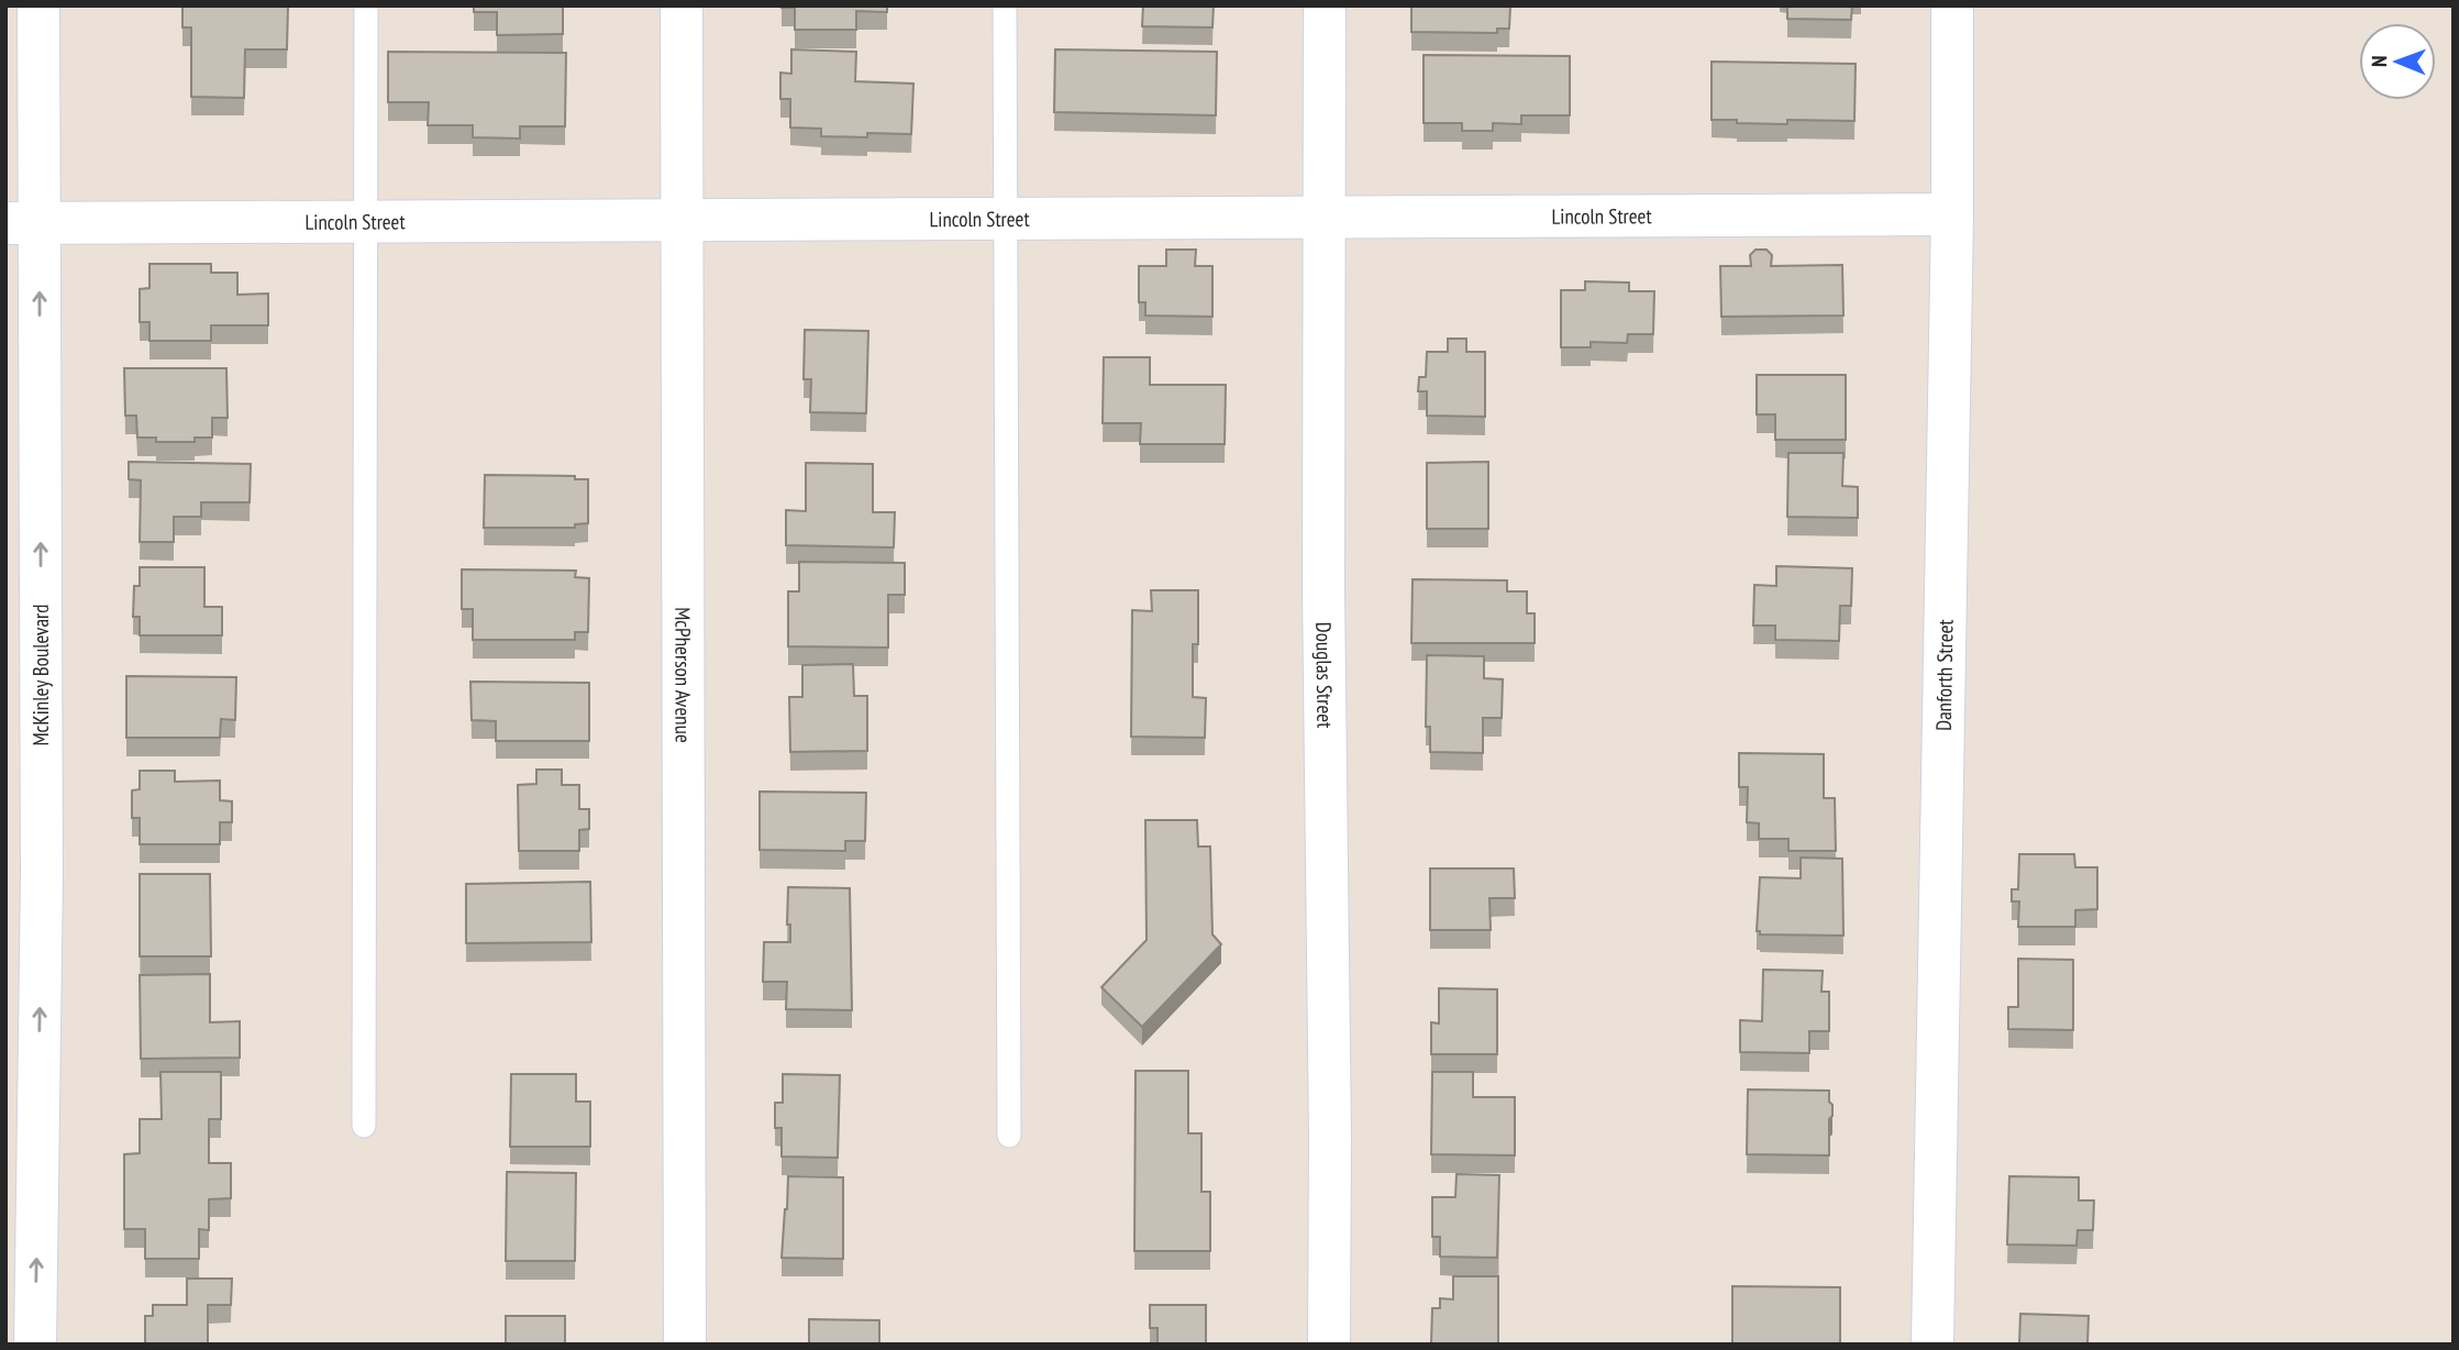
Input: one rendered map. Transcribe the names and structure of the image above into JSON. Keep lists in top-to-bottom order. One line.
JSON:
{"streets":{"street":["Lincoln Street","McKinley Boulevard","McPherson Avenue","Douglas Street","Danforth Street"]},"crossings":[["Lincoln Street","McKinley Boulevard"],["Lincoln Street","McPherson Avenue"],["Lincoln Street","Douglas Street"],["Lincoln Street","Danforth Street"]],"one_way":["McKinley Boulevard"],"north":"left"}
